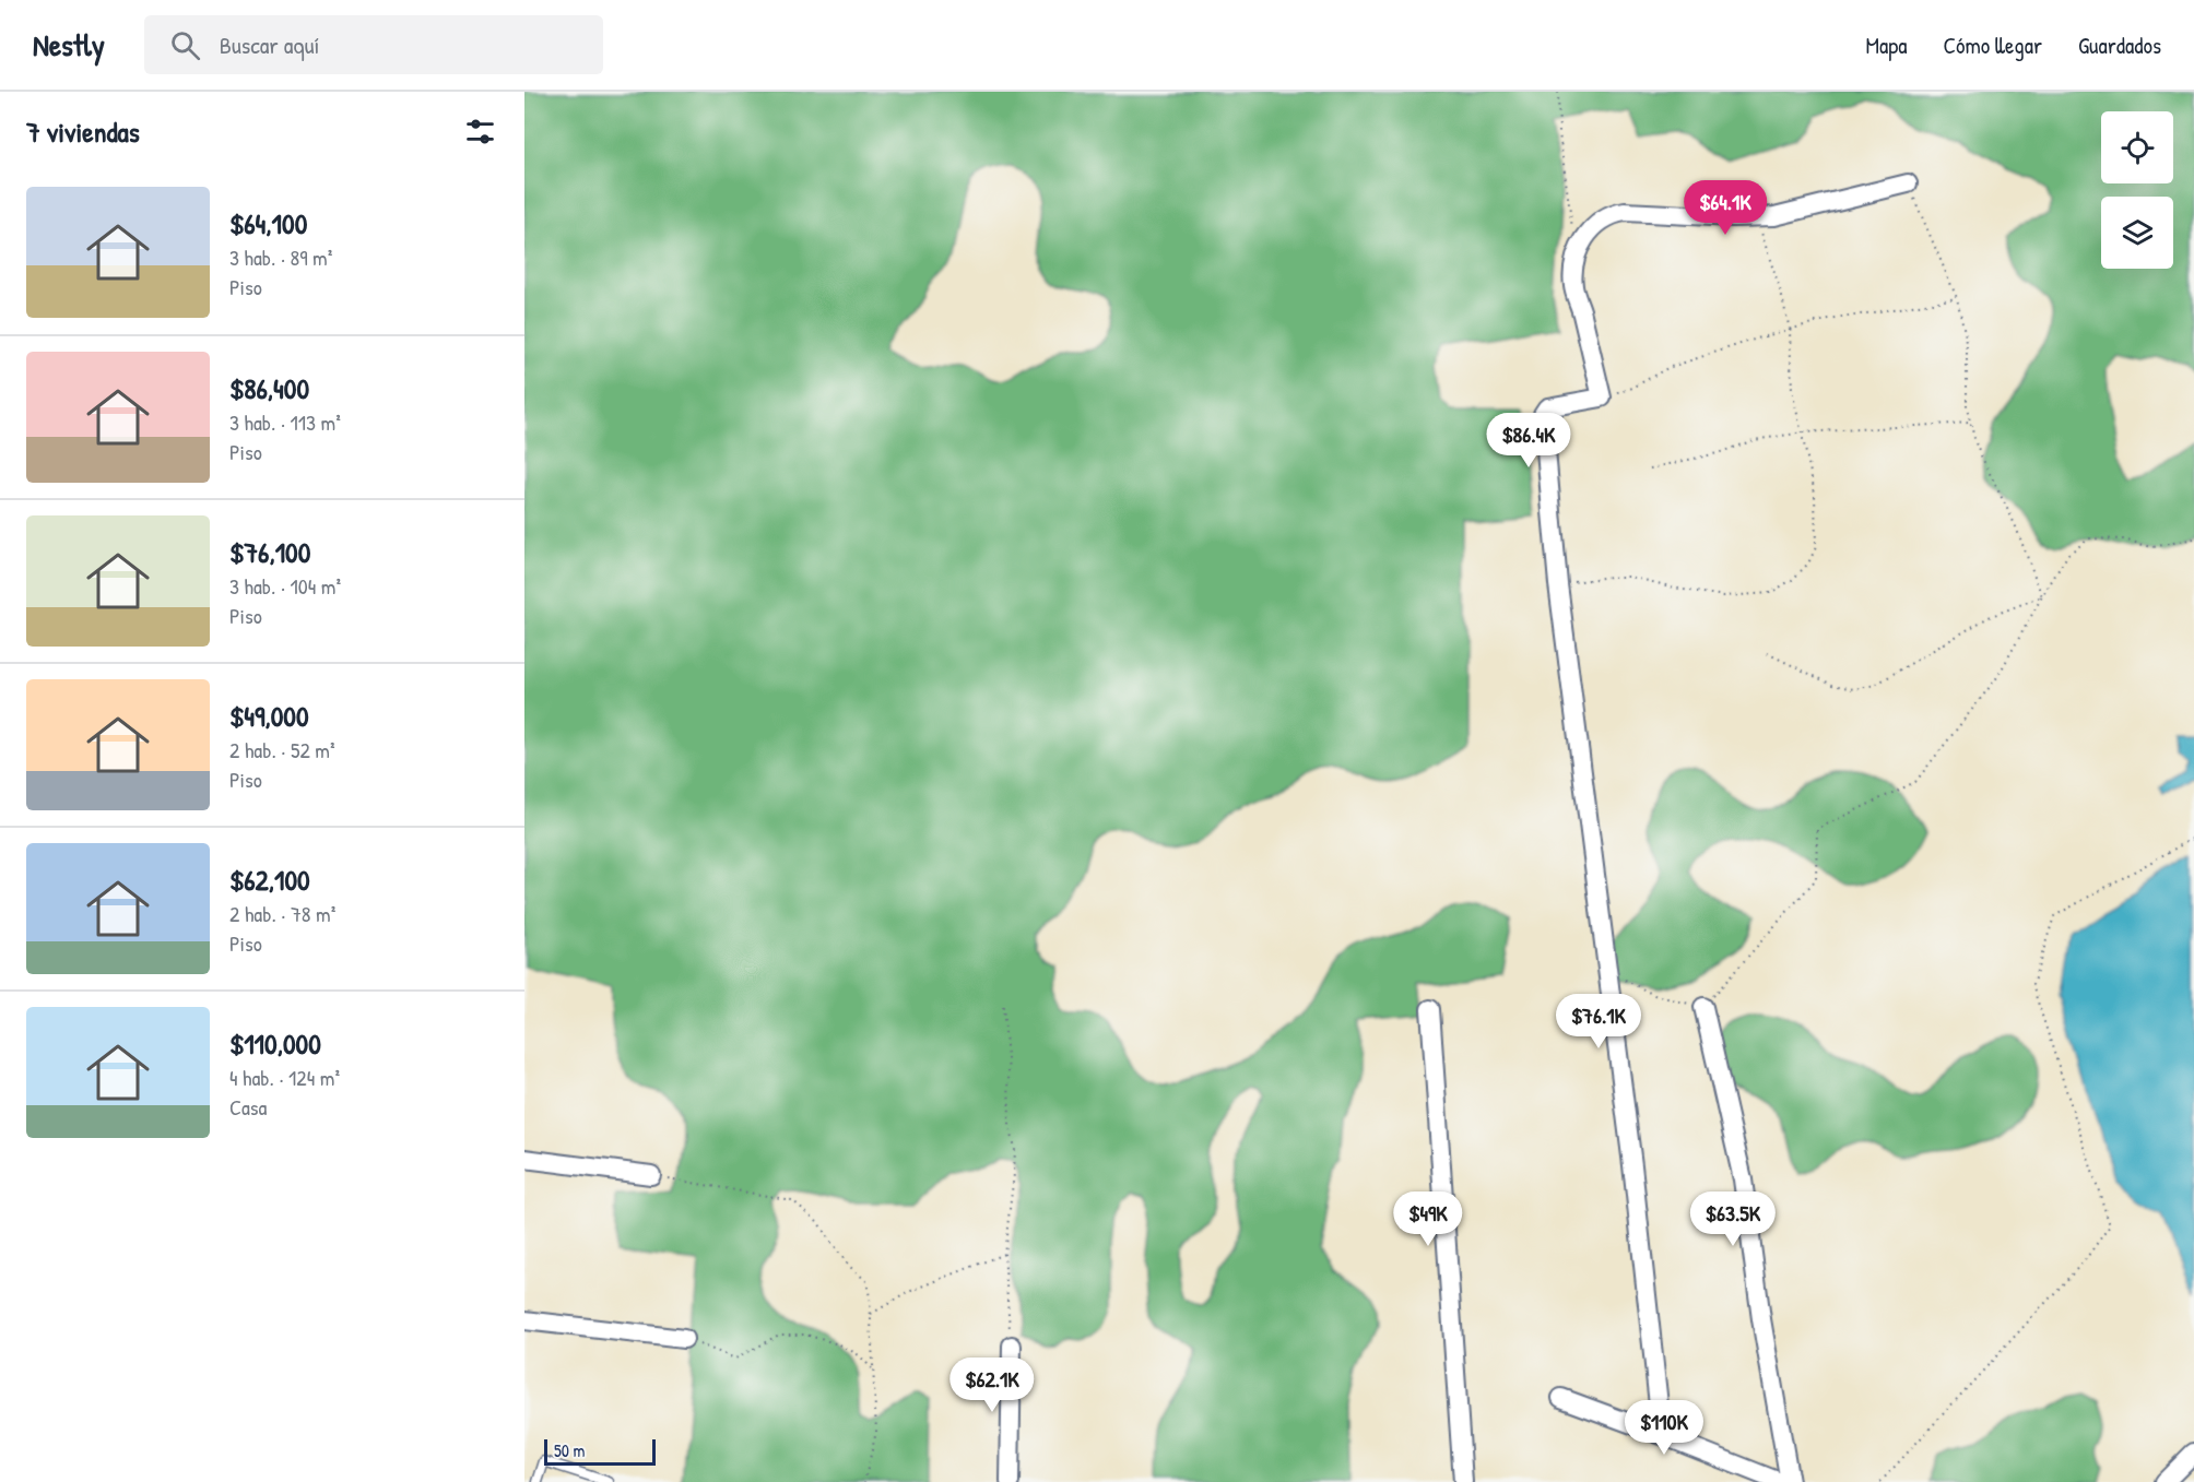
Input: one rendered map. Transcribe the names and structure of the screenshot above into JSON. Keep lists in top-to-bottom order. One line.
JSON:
{"scale_bar":"50 m","page":{"header":"Nestly","search":"Buscar aquí","nav":["Mapa","Cómo llegar","Guardados"],"heading":"7 viviendas","list":[{"name":"$64,100","note":"3 hab. · 89 m² · Piso"},{"name":"$86,400","note":"3 hab. · 113 m² · Piso"},{"name":"$76,100","note":"3 hab. · 104 m² · Piso"},{"name":"$49,000","note":"2 hab. · 52 m² · Piso"},{"name":"$62,100","note":"2 hab. · 78 m² · Piso"},{"name":"$110,000","note":"4 hab. · 124 m² · Casa"}],"price":["$64.1K","$86.4K","$76.1K","$49K","$63.5K","$62.1K","$110K"],"scale":"50 m"}}
